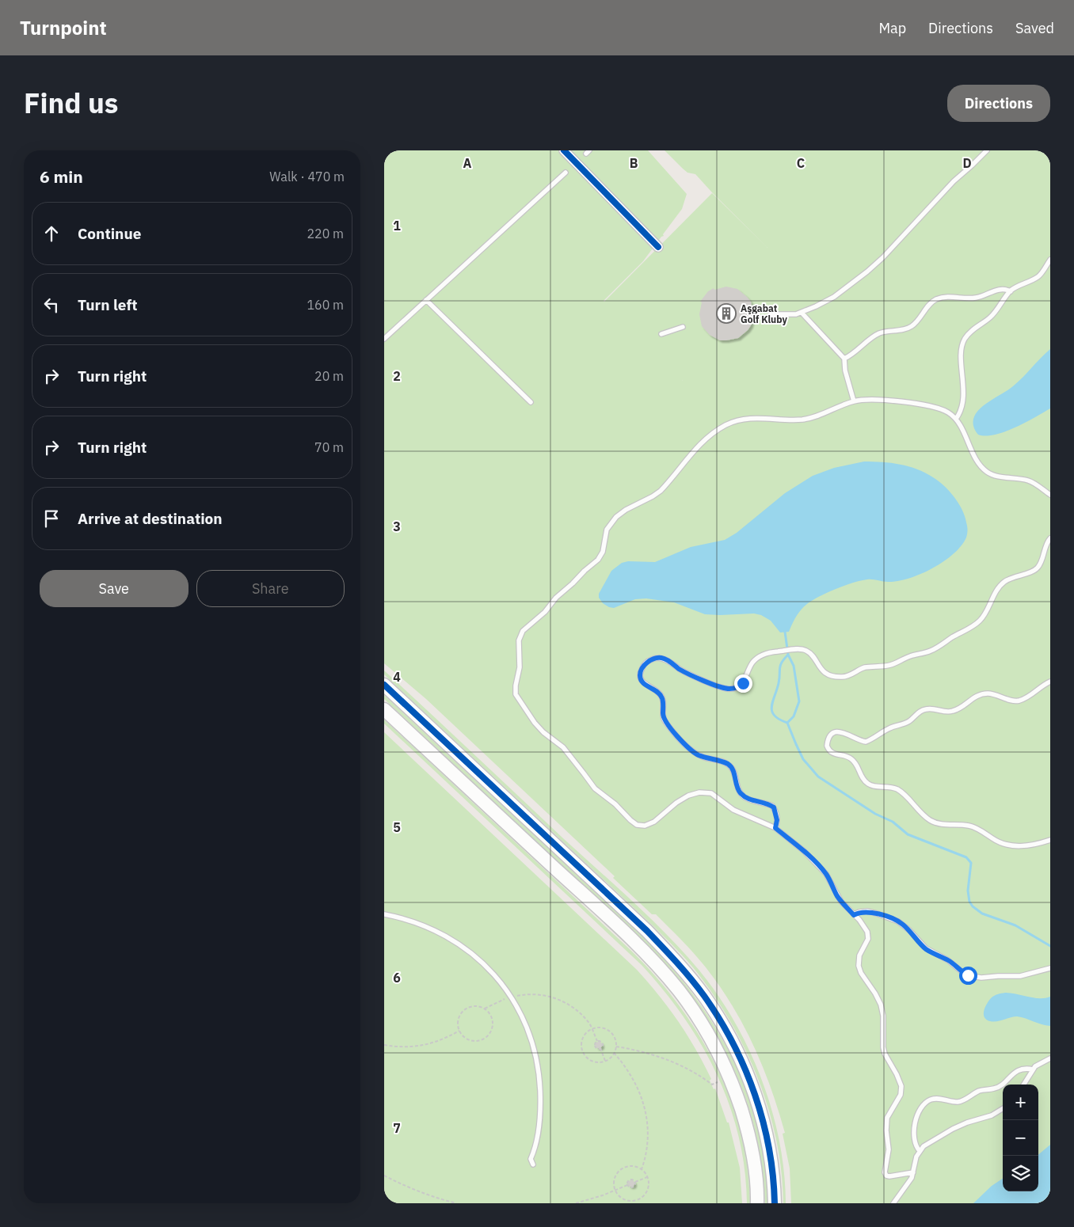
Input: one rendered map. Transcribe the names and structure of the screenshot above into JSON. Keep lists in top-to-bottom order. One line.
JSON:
{"places":{"building":["Aşgabat Golf Kluby"]},"page":{"header":"Turnpoint","nav":["Map","Directions","Saved"],"title":"Find us","buttons":["Directions",["Save","Share"]],"heading":["6 min","Walk · 470 m"],"list":[["Continue","220 m"],["Turn left","160 m"],["Turn right","20 m"],["Turn right","70 m"],"Arrive at destination"],"map_buttons":["+","−"]},"grid":{"columns":["A","B","C","D"],"rows":["1","2","3","4","5","6","7"]}}
